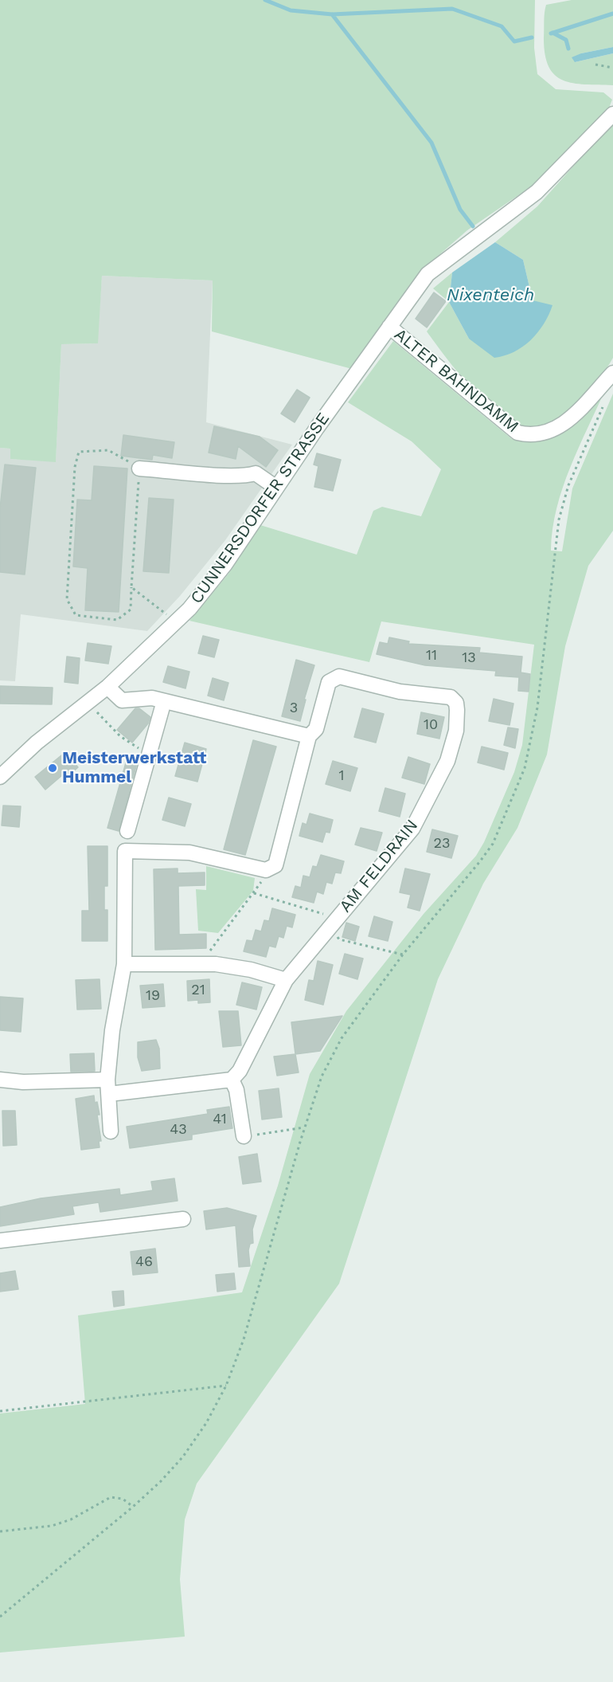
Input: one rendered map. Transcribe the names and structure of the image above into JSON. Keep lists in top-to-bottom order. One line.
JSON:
{"streets":{"street":["ALTER BAHNDAMM","CUNNERSDORFER STRASSE","AM FELDRAIN"]},"crossings":[["ALTER BAHNDAMM","CUNNERSDORFER STRASSE"]],"water":["Nixenteich"],"places":["Meisterwerkstatt Hummel"],"house_numbers":["11","13","3","10","1","23","21","19","41","43","46"]}
